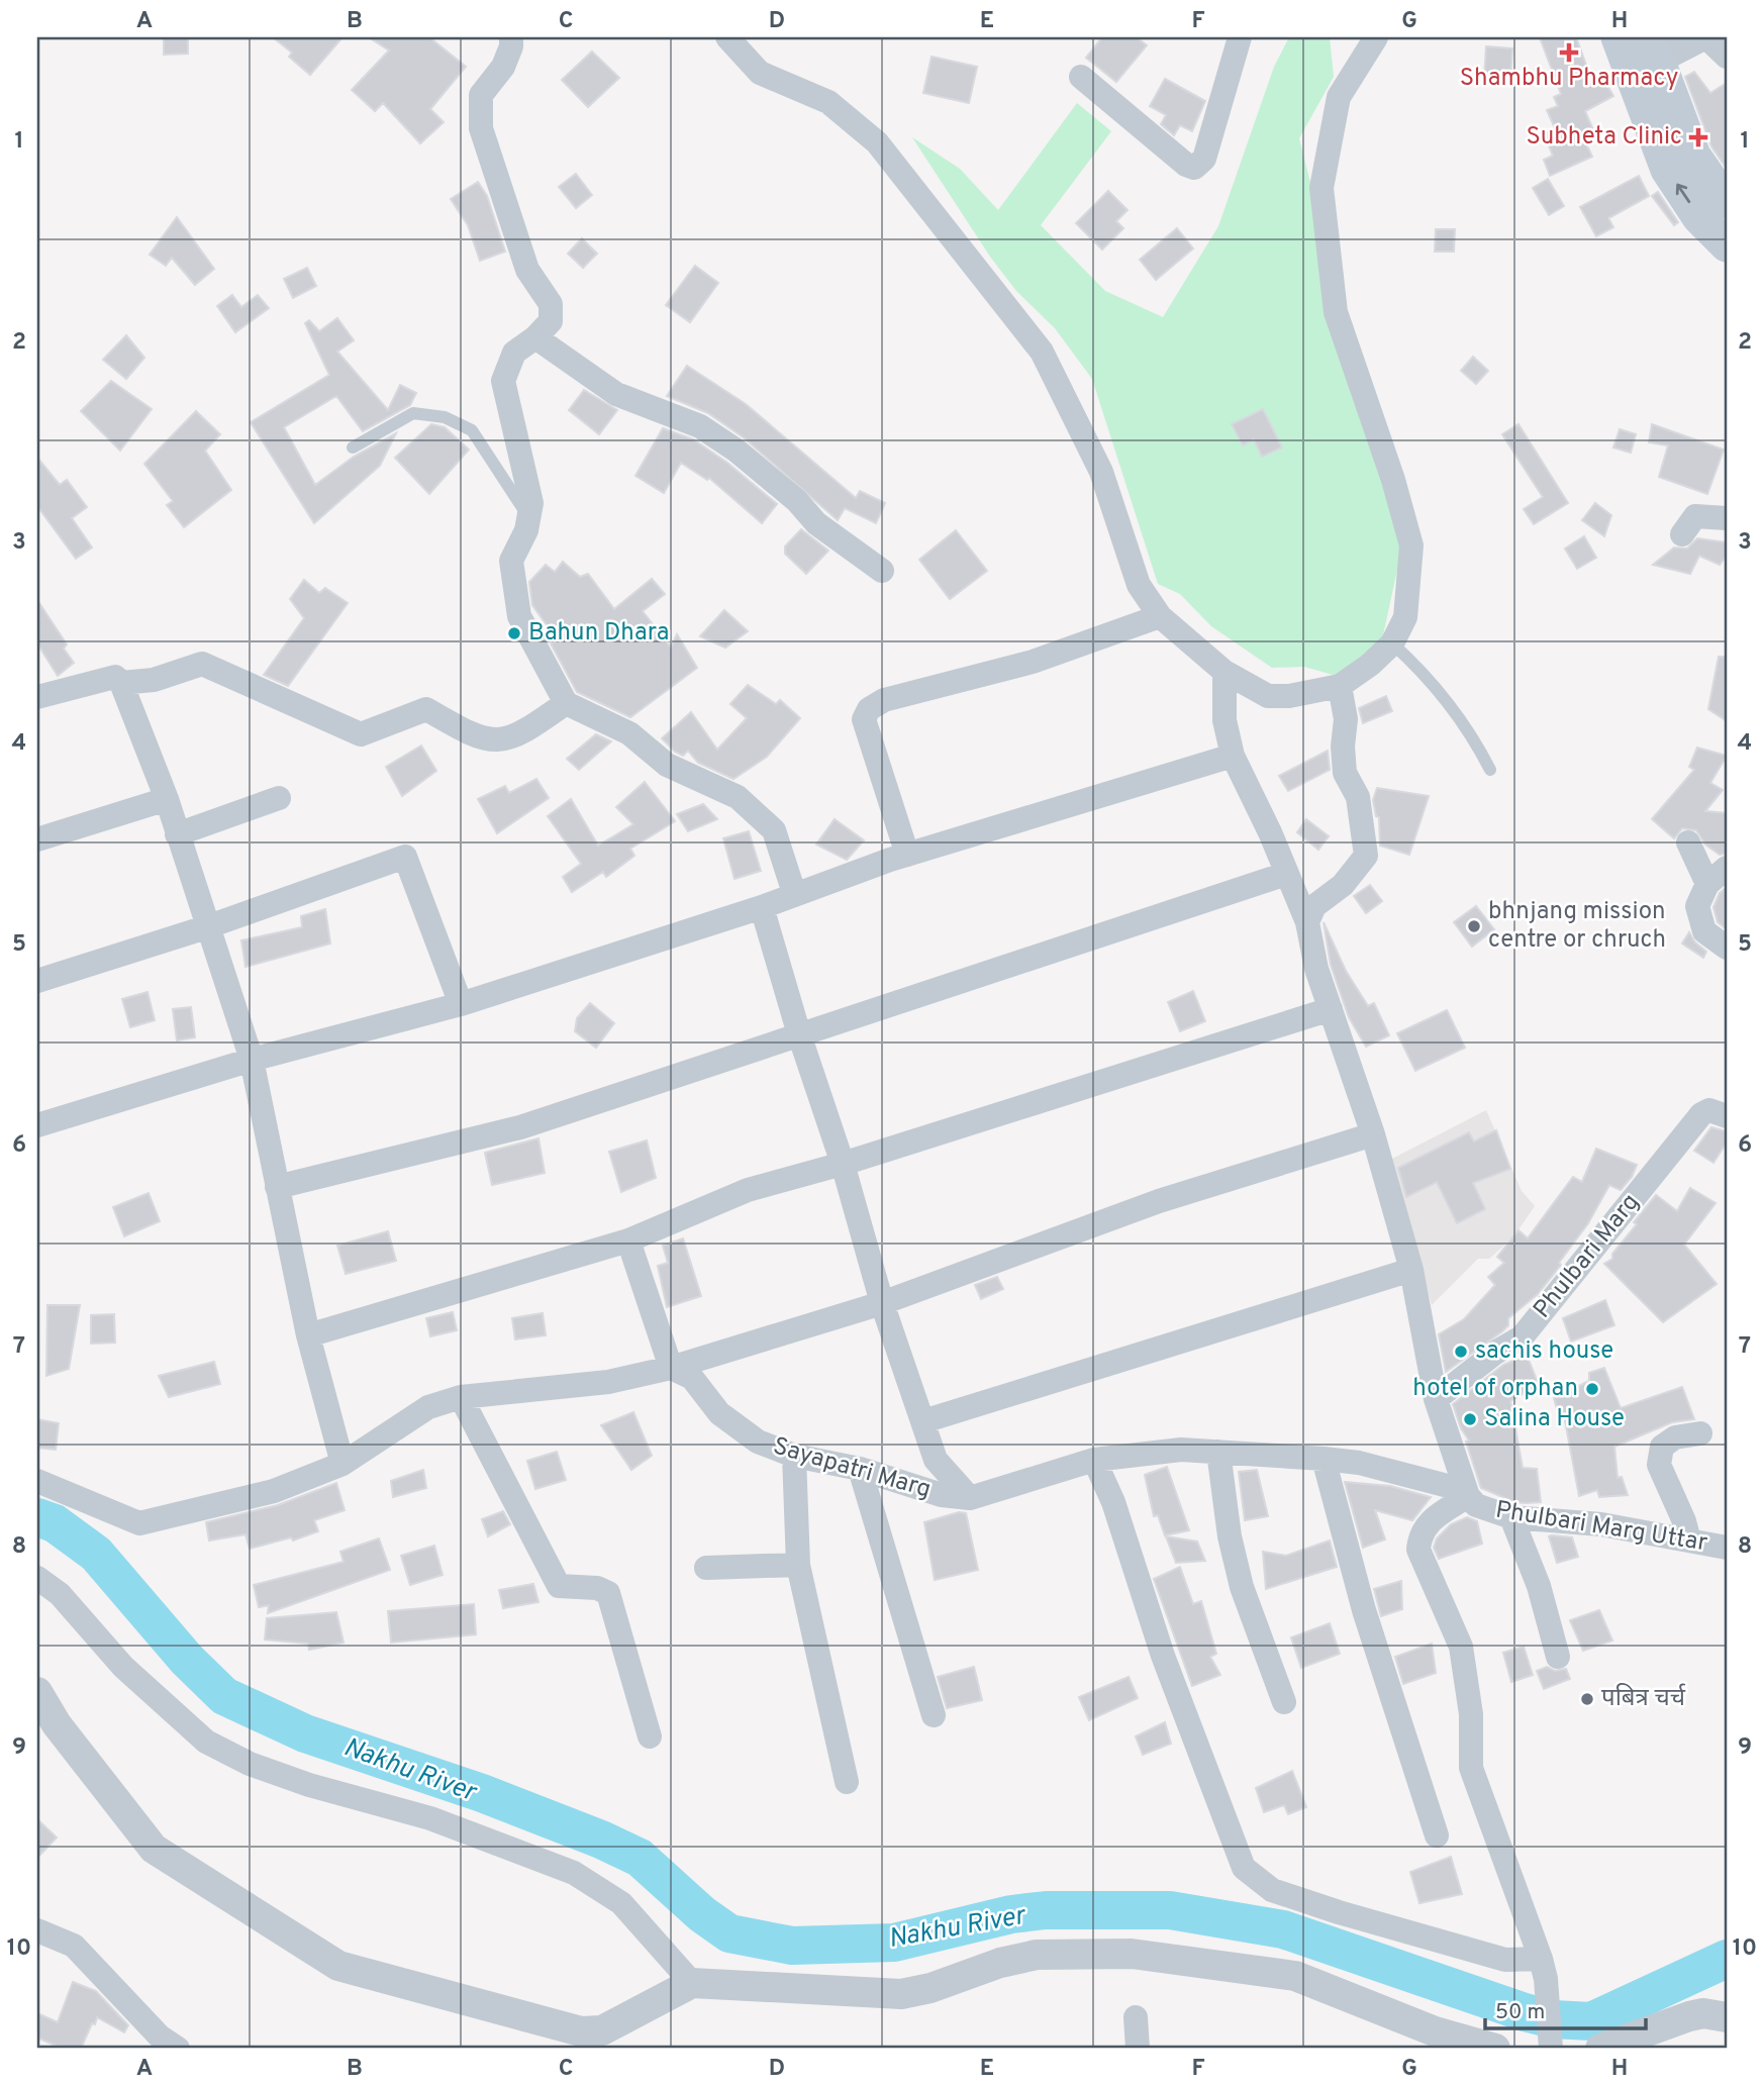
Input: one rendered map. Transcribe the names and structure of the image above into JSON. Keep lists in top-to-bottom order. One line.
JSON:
{"streets":{"street":["Phulbari Marg","Sayapatri Marg","Phulbari Marg Uttar"]},"crossings":[["Sayapatri Marg","Phulbari Marg Uttar"]],"water":["Nakhu River"],"places":{"health":["Shambhu Pharmacy","Subheta Clinic"],"other":["Bahun Dhara","bhnjang mission centre or chruch","sachis house","hotel of orphan","Salina House","पबित्र चर्च"]},"scale_bar":"50 m","grid":{"columns":["A","B","C","D","E","F","G","H"],"rows":["1","2","3","4","5","6","7","8","9","10"]}}
